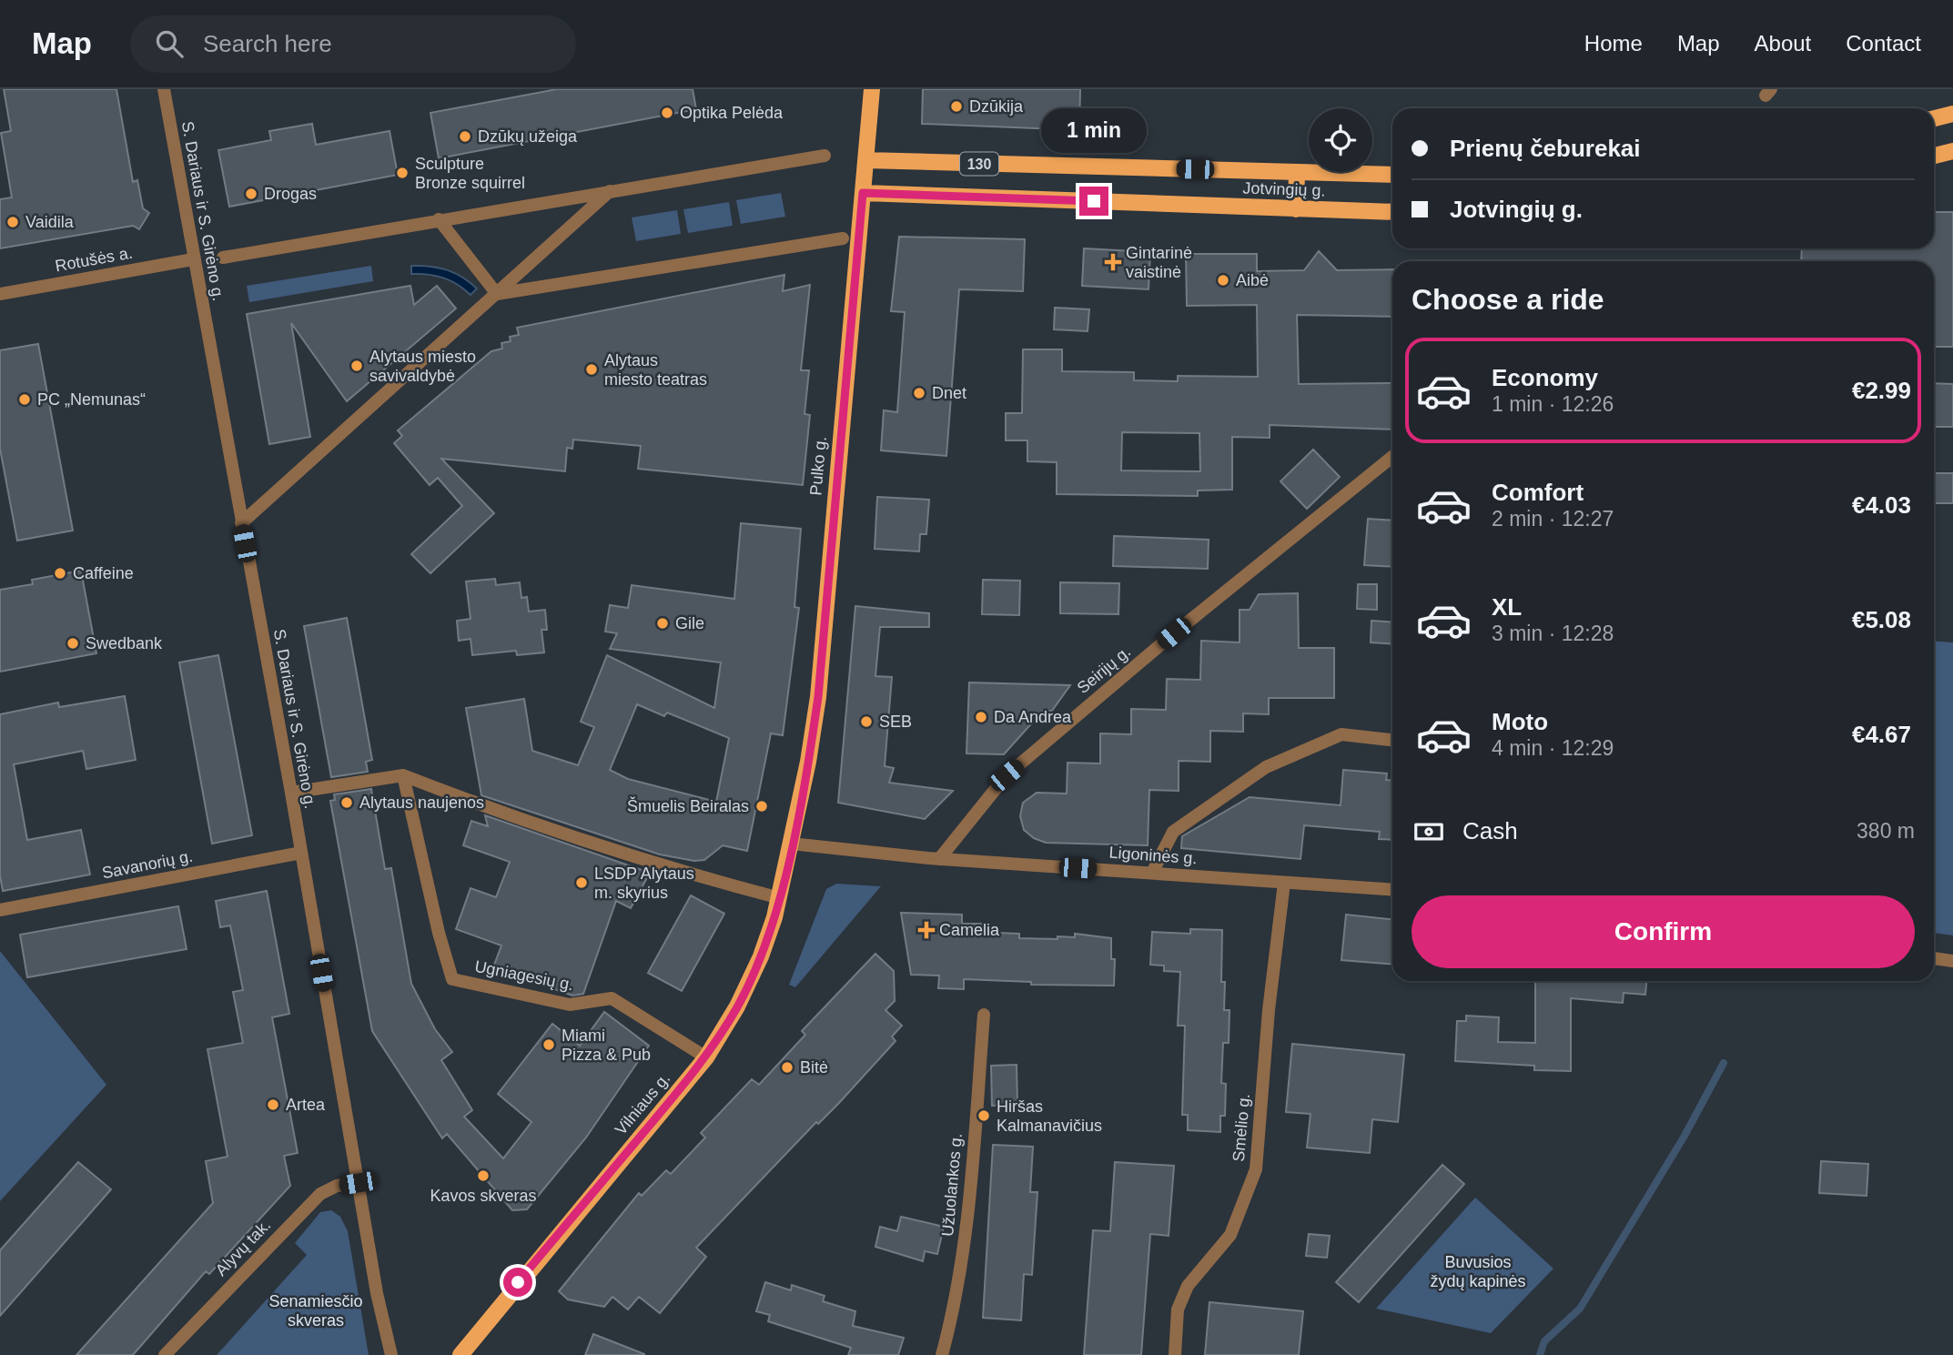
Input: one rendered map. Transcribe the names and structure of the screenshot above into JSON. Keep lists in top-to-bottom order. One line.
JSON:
{"streets":{"main road":["130","Jotvingių g.","Pulko g.","Vilniaus g."],"street":["S. Dariaus ir S. Girėno g.","Rotušės a.","Seirijų g.","Ligoninės g.","Savanorių g.","Ugniagesių g.","Smėlio g.","Užuolankos g.","Alyvų tak."]},"crossings":[["Jotvingių g.","Pulko g."],["S. Dariaus ir S. Girėno g.","Rotušės a."],["S. Dariaus ir S. Girėno g.","Savanorių g."],["S. Dariaus ir S. Girėno g.","Alyvų tak."],["Pulko g.","Ligoninės g."],["Pulko g.","Vilniaus g."],["Seirijų g.","Ligoninės g."],["Ligoninės g.","Vilniaus g."],["Ligoninės g.","Smėlio g."],["Ugniagesių g.","Vilniaus g."]],"parks":["Buvusios žydų kapinės","Senamiesčio skveras"],"places":{"other":["Dzūkija","Optika Pelėda","Dzūkų užeiga","Sculpture Bronze squirrel","Drogas","Vaidila","Aibė","Alytaus miesto savivaldybė","Alytaus miesto teatras","Dnet","PC „Nemunas“","Caffeine","Gile","Swedbank","Da Andrea","SEB","Alytaus naujenos","Šmuelis Beiralas","LSDP Alytaus m. skyrius","Miami Pizza & Pub","Bitė","Artea","Hiršas Kalmanavičius","Kavos skveras"],"health":["Gintarinė vaistinė","Camelia"]},"page":{"header":"Map","search":"Search here","nav":["Home","Map","About","Contact"],"bubble":"1 min","banner":["Prienų čeburekai","Jotvingių g."],"heading":"Choose a ride","list":[{"name":"Economy","note":"1 min · 12:26","value":"€2.99"},{"name":"Comfort","note":"2 min · 12:27","value":"€4.03"},{"name":"XL","note":"3 min · 12:28","value":"€5.08"},{"name":"Moto","note":"4 min · 12:29","value":"€4.67"}],"pay":["Cash","380 m"],"buttons":"Confirm"}}
